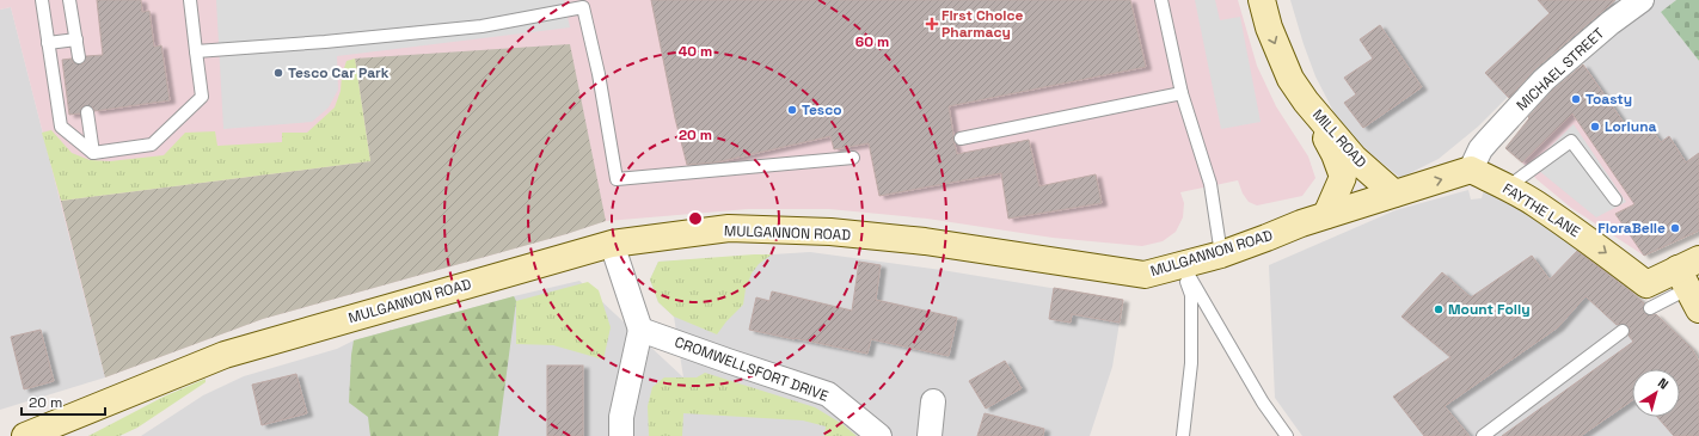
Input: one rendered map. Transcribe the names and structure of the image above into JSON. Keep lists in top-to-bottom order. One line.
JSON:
{"streets":{"street":["MICHAEL STREET","MILL ROAD","FAYTHE LANE","MULGANNON ROAD","CROMWELLSFORT DRIVE"]},"crossings":[["MICHAEL STREET","FAYTHE LANE"],["MILL ROAD","MULGANNON ROAD"]],"one_way":["FAYTHE LANE"],"places":{"health":["First Choice Pharmacy"],"other":["Tesco Car Park","Toasty","Tesco","Lorluna","FloraBelle","Mount Folly"]},"scale_bar":"20 m","north":"top right","rings":["60 m","40 m","20 m"]}
